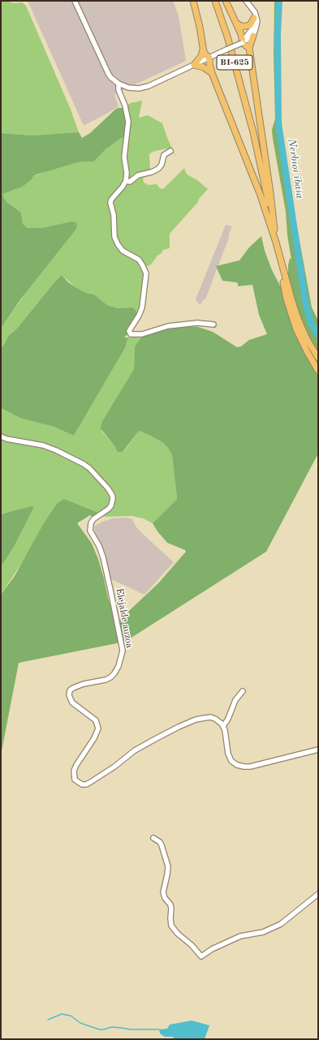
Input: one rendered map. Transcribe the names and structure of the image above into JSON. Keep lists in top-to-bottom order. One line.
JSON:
{"streets":{"main road":["BI-625"],"street":["Elejalde auzoa"]},"water":["Nerbioi ibaia"]}
